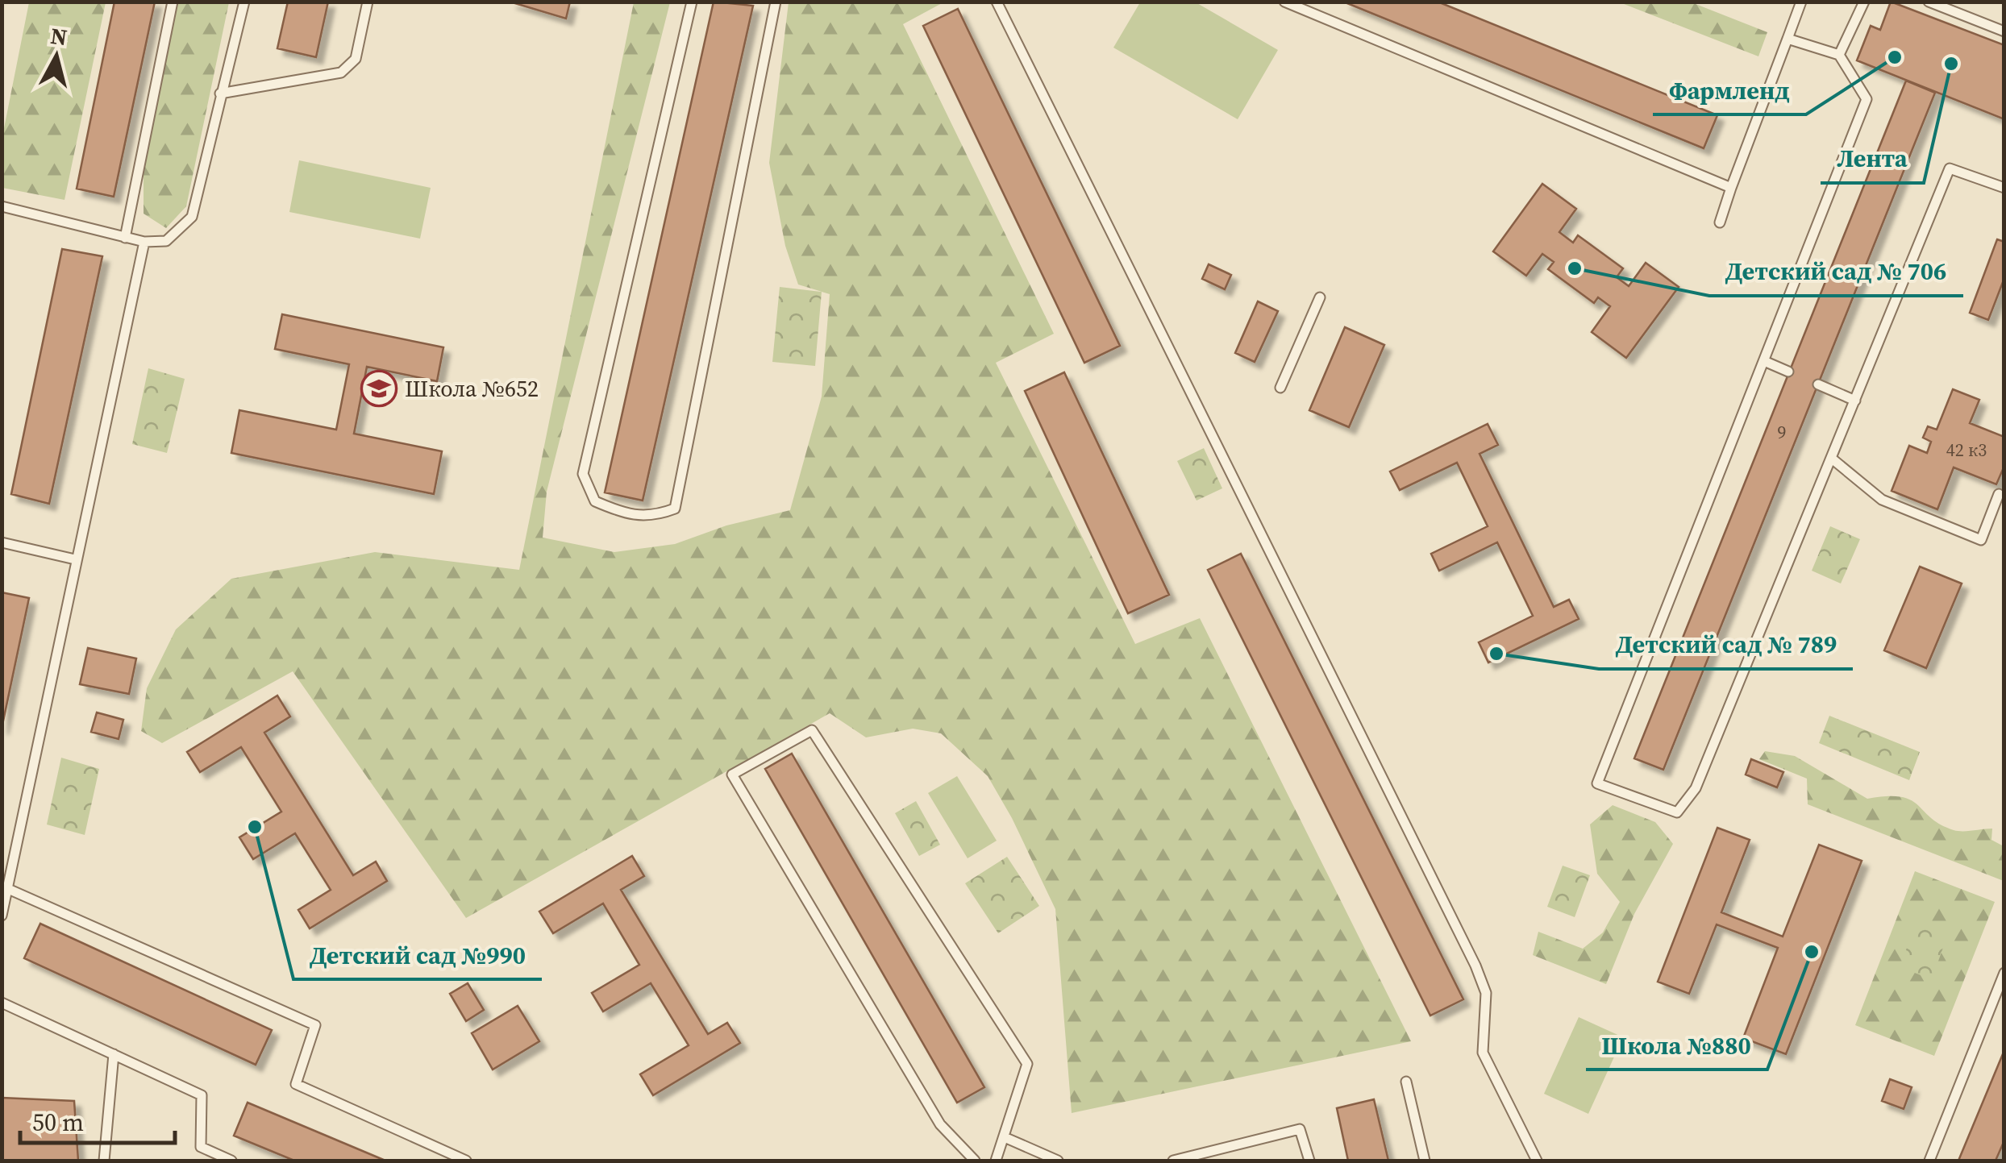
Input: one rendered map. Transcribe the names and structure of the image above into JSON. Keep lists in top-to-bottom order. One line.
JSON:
{"places":{"other":["Фармленд","Лента","Детский сад № 706","Детский сад № 789","Детский сад №990","Школа №880"],"school or university":["Школа №652"]},"house_numbers":["9","42 к3"],"scale_bar":"50 m","north":"top"}
